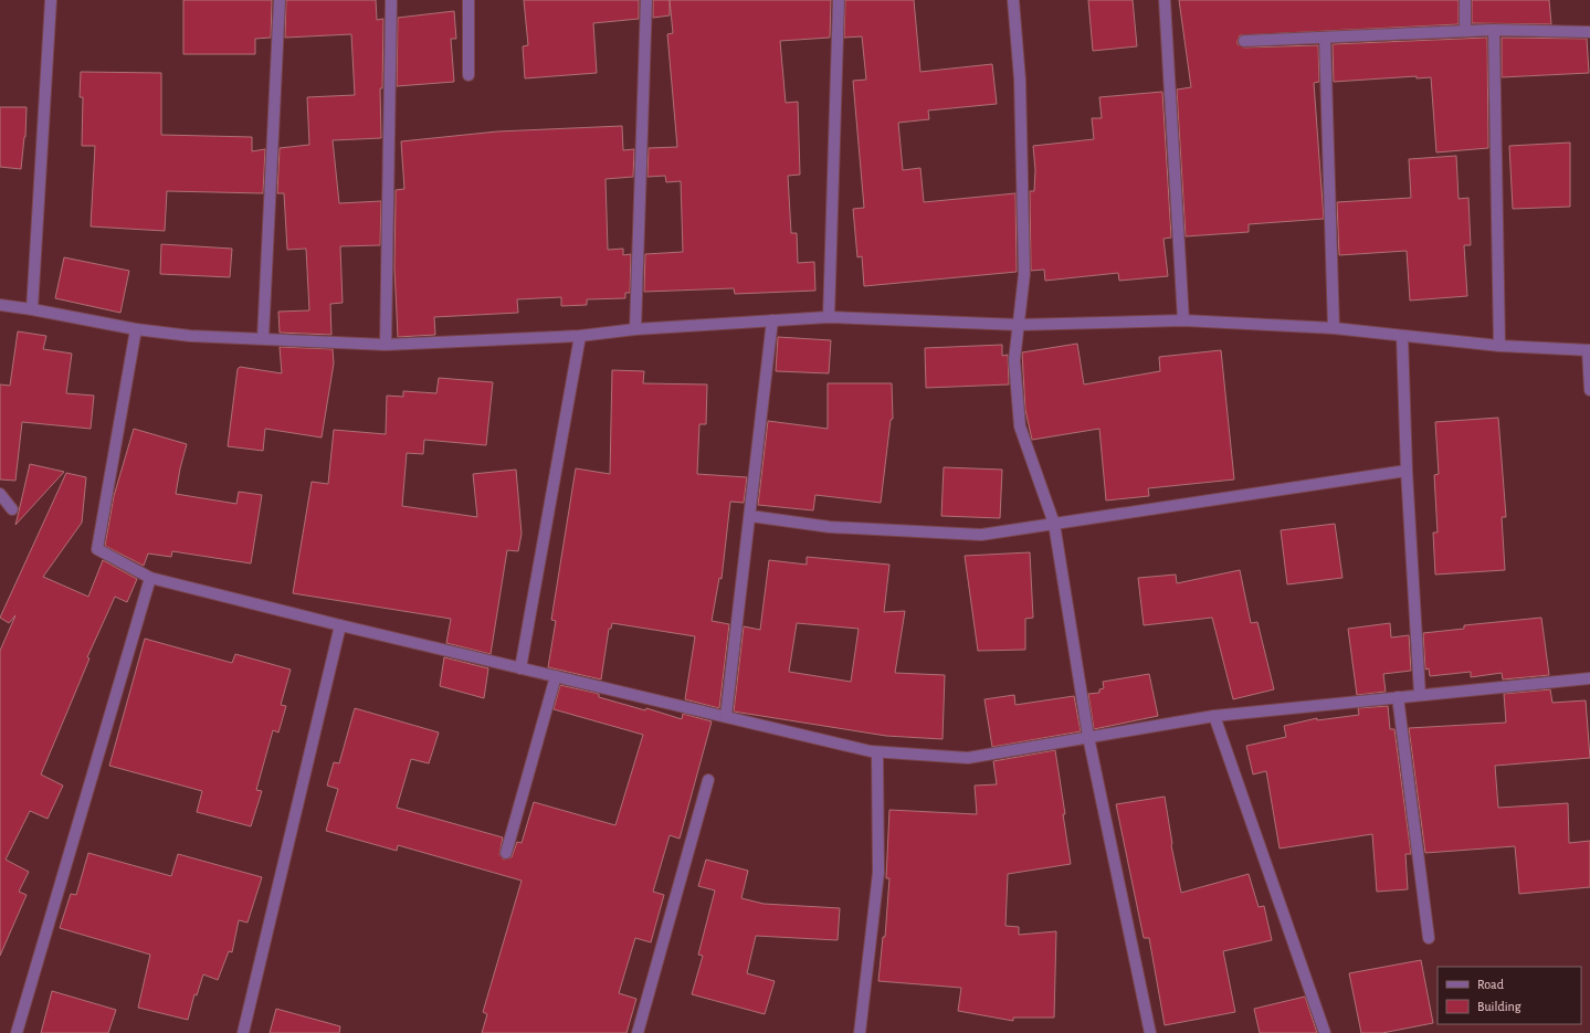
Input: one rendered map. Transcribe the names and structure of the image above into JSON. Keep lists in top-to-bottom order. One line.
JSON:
{"legend":["Road","Building"]}
